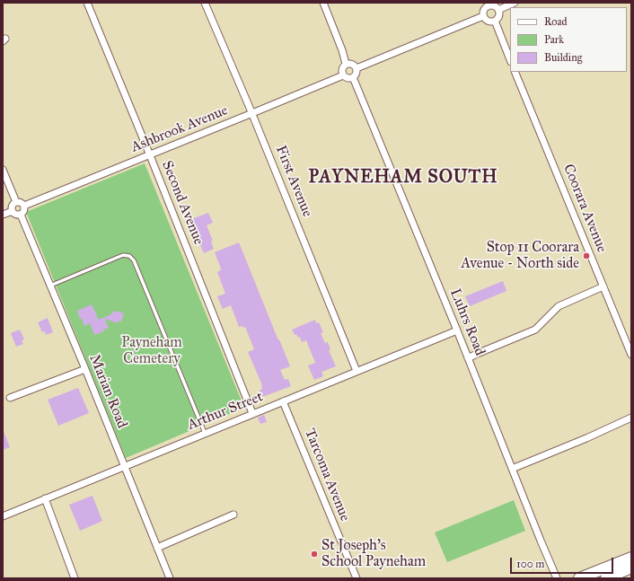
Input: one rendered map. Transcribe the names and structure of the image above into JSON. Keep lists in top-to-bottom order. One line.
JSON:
{"streets":{"street":["Ashbrook Avenue","First Avenue","Second Avenue","Coorara Avenue","Luhrs Road","Marian Road","Arthur Street","Tarcoma Avenue"]},"crossings":[["Ashbrook Avenue","First Avenue"],["Ashbrook Avenue","Second Avenue"],["Ashbrook Avenue","Luhrs Road"],["Ashbrook Avenue","Marian Road"],["First Avenue","Arthur Street"],["Second Avenue","Arthur Street"],["Luhrs Road","Arthur Street"],["Marian Road","Arthur Street"],["Arthur Street","Tarcoma Avenue"]],"districts":["PAYNEHAM SOUTH"],"parks":["Payneham Cemetery"],"places":["Stop 11 Coorara Avenue - North side","St Joseph's School Payneham"],"legend":["Road","Park","Building"],"scale_bar":"100 m"}
